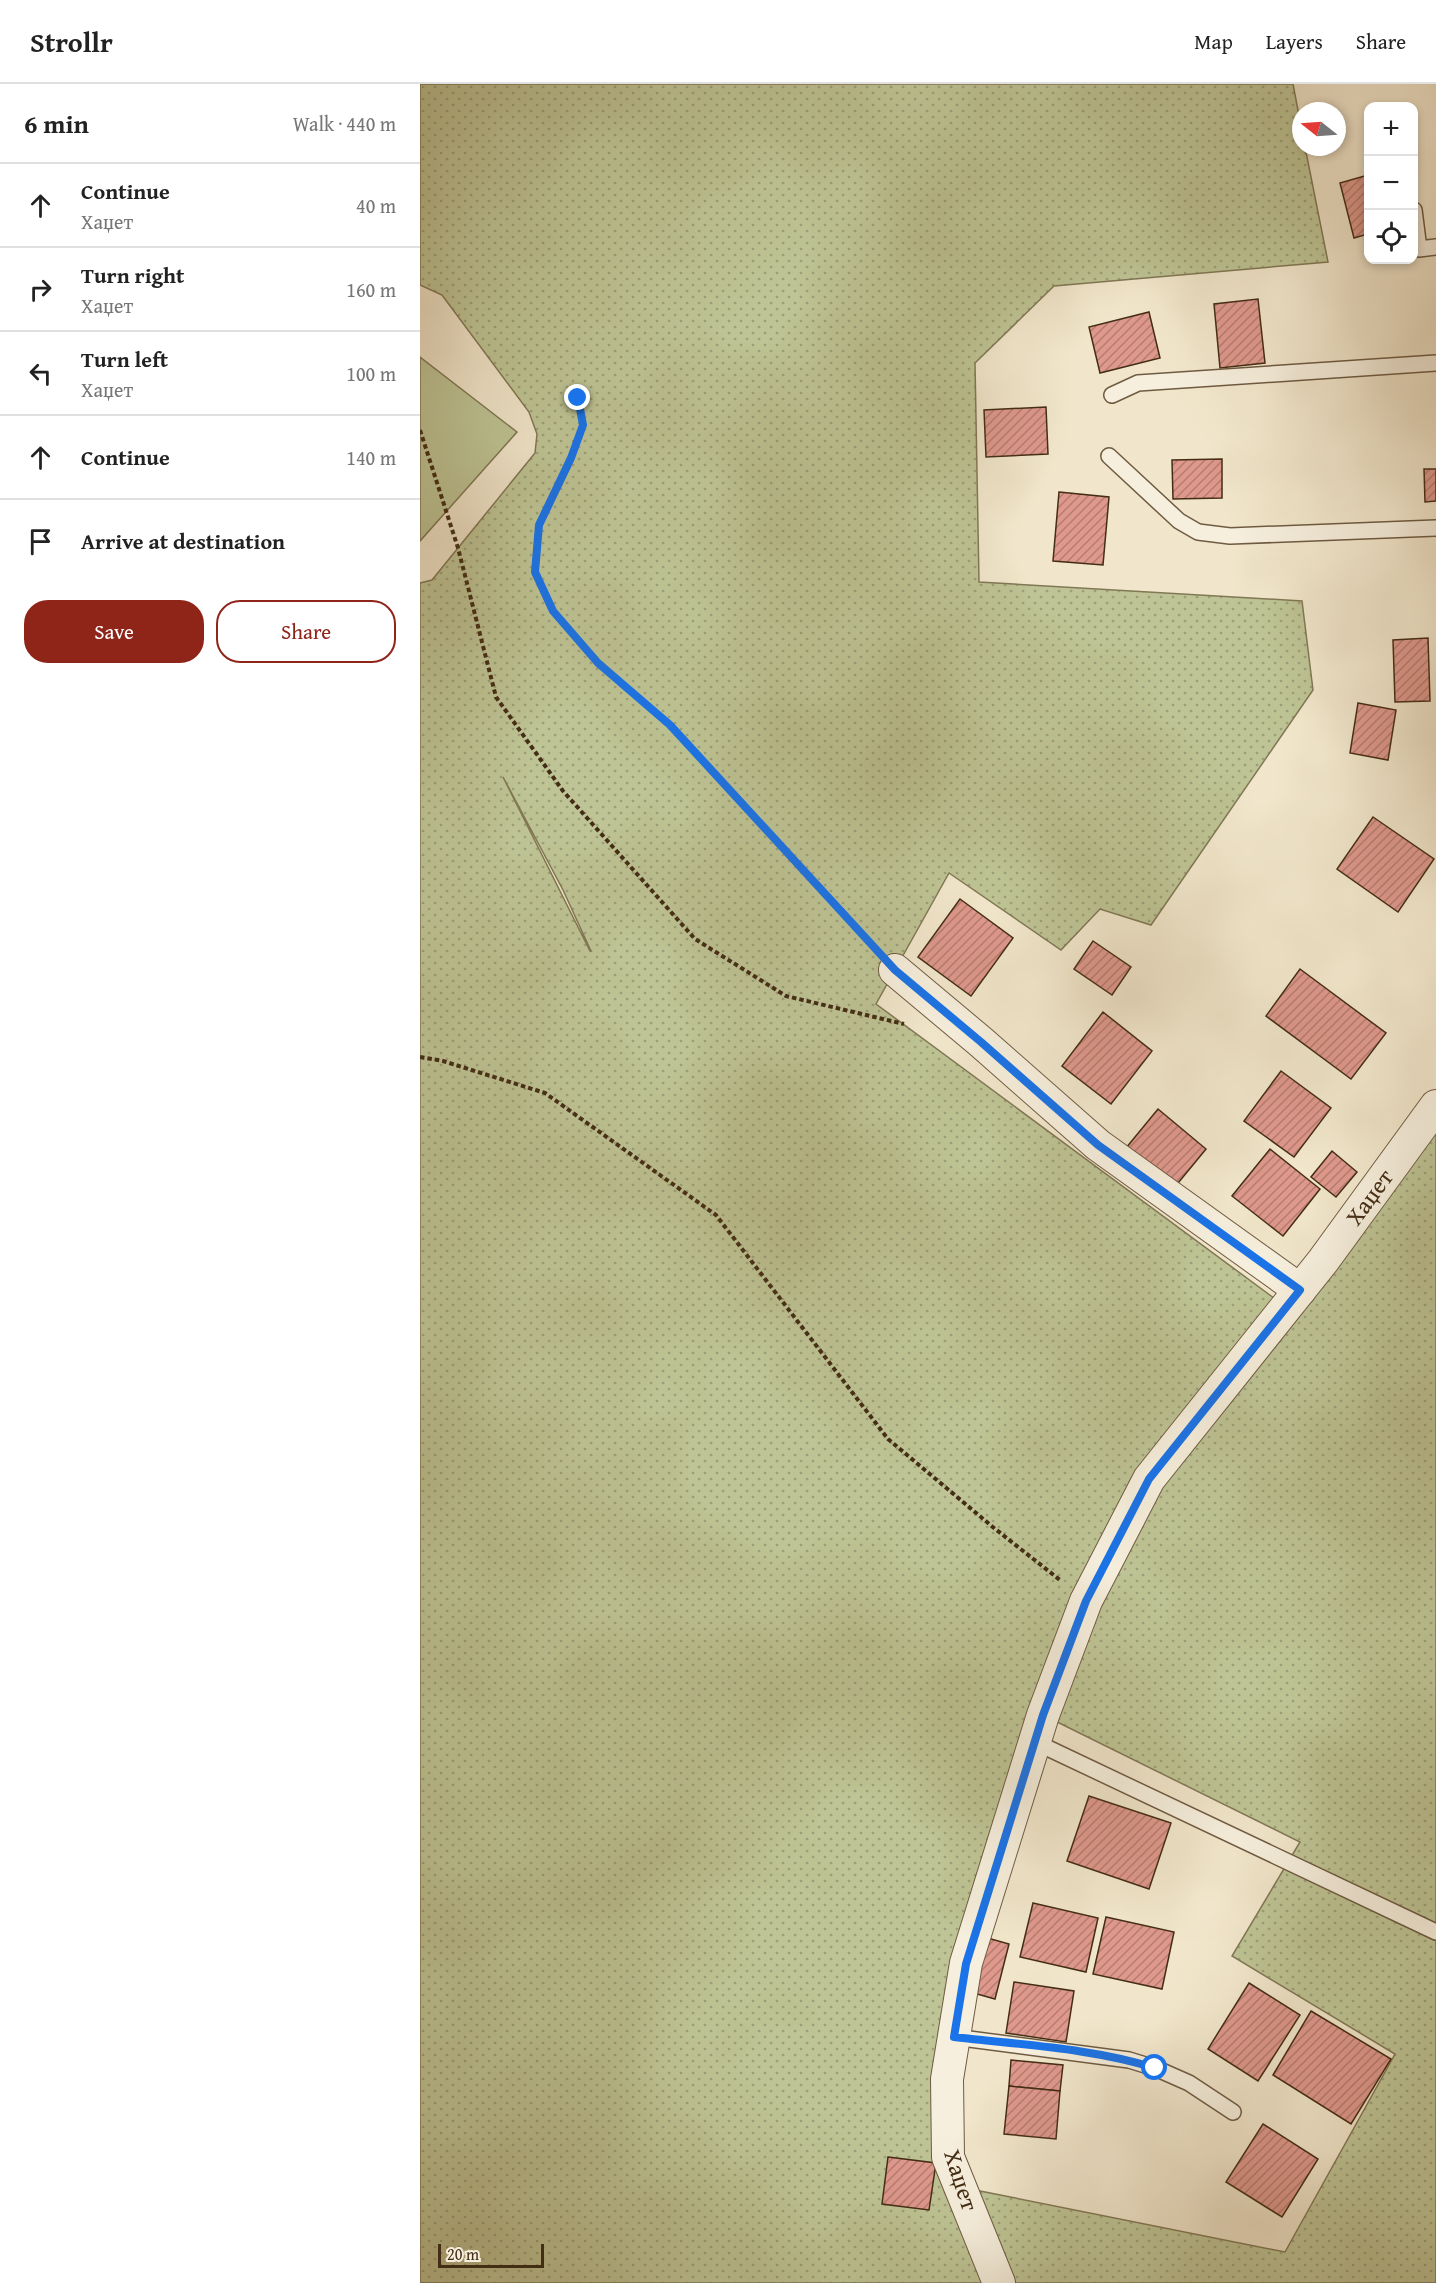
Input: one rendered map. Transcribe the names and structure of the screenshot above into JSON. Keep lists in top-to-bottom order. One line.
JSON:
{"streets":{"street":["Хаџет"]},"scale_bar":"20 m","north":"left","page":{"header":"Strollr","nav":["Map","Layers","Share"],"heading":["6 min","Walk · 440 m"],"map_buttons":["+","−"],"list":[["Continue","Хаџет","40 m"],["Turn right","Хаџет","160 m"],["Turn left","Хаџет","100 m"],["Continue","140 m"],"Arrive at destination"],"buttons":["Save","Share"],"scale":"20 m"}}
